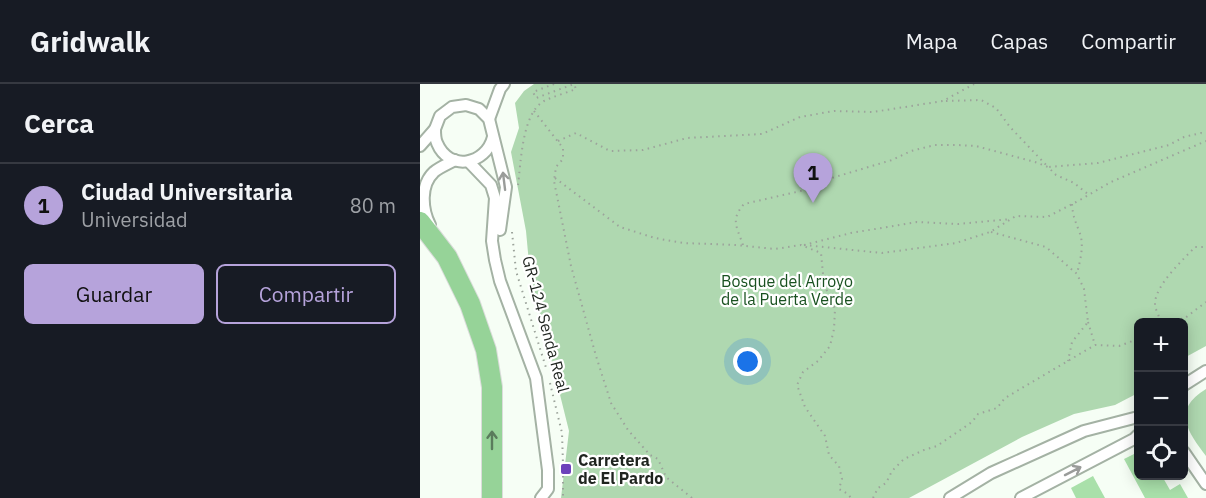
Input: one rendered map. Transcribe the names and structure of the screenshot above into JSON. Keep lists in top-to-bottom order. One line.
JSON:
{"streets":{"path":["GR-124 Senda Real"]},"parks":["Bosque del Arroyo de la Puerta Verde"],"places":{"transit":["Carretera de El Pardo"]},"page":{"header":"Gridwalk","nav":["Mapa","Capas","Compartir"],"heading":"Cerca","pins":"1","list":[{"mark":"1","name":"Ciudad Universitaria","note":"Universidad","value":"80 m"}],"buttons":["Guardar","Compartir"],"map_buttons":["+","−"]}}
